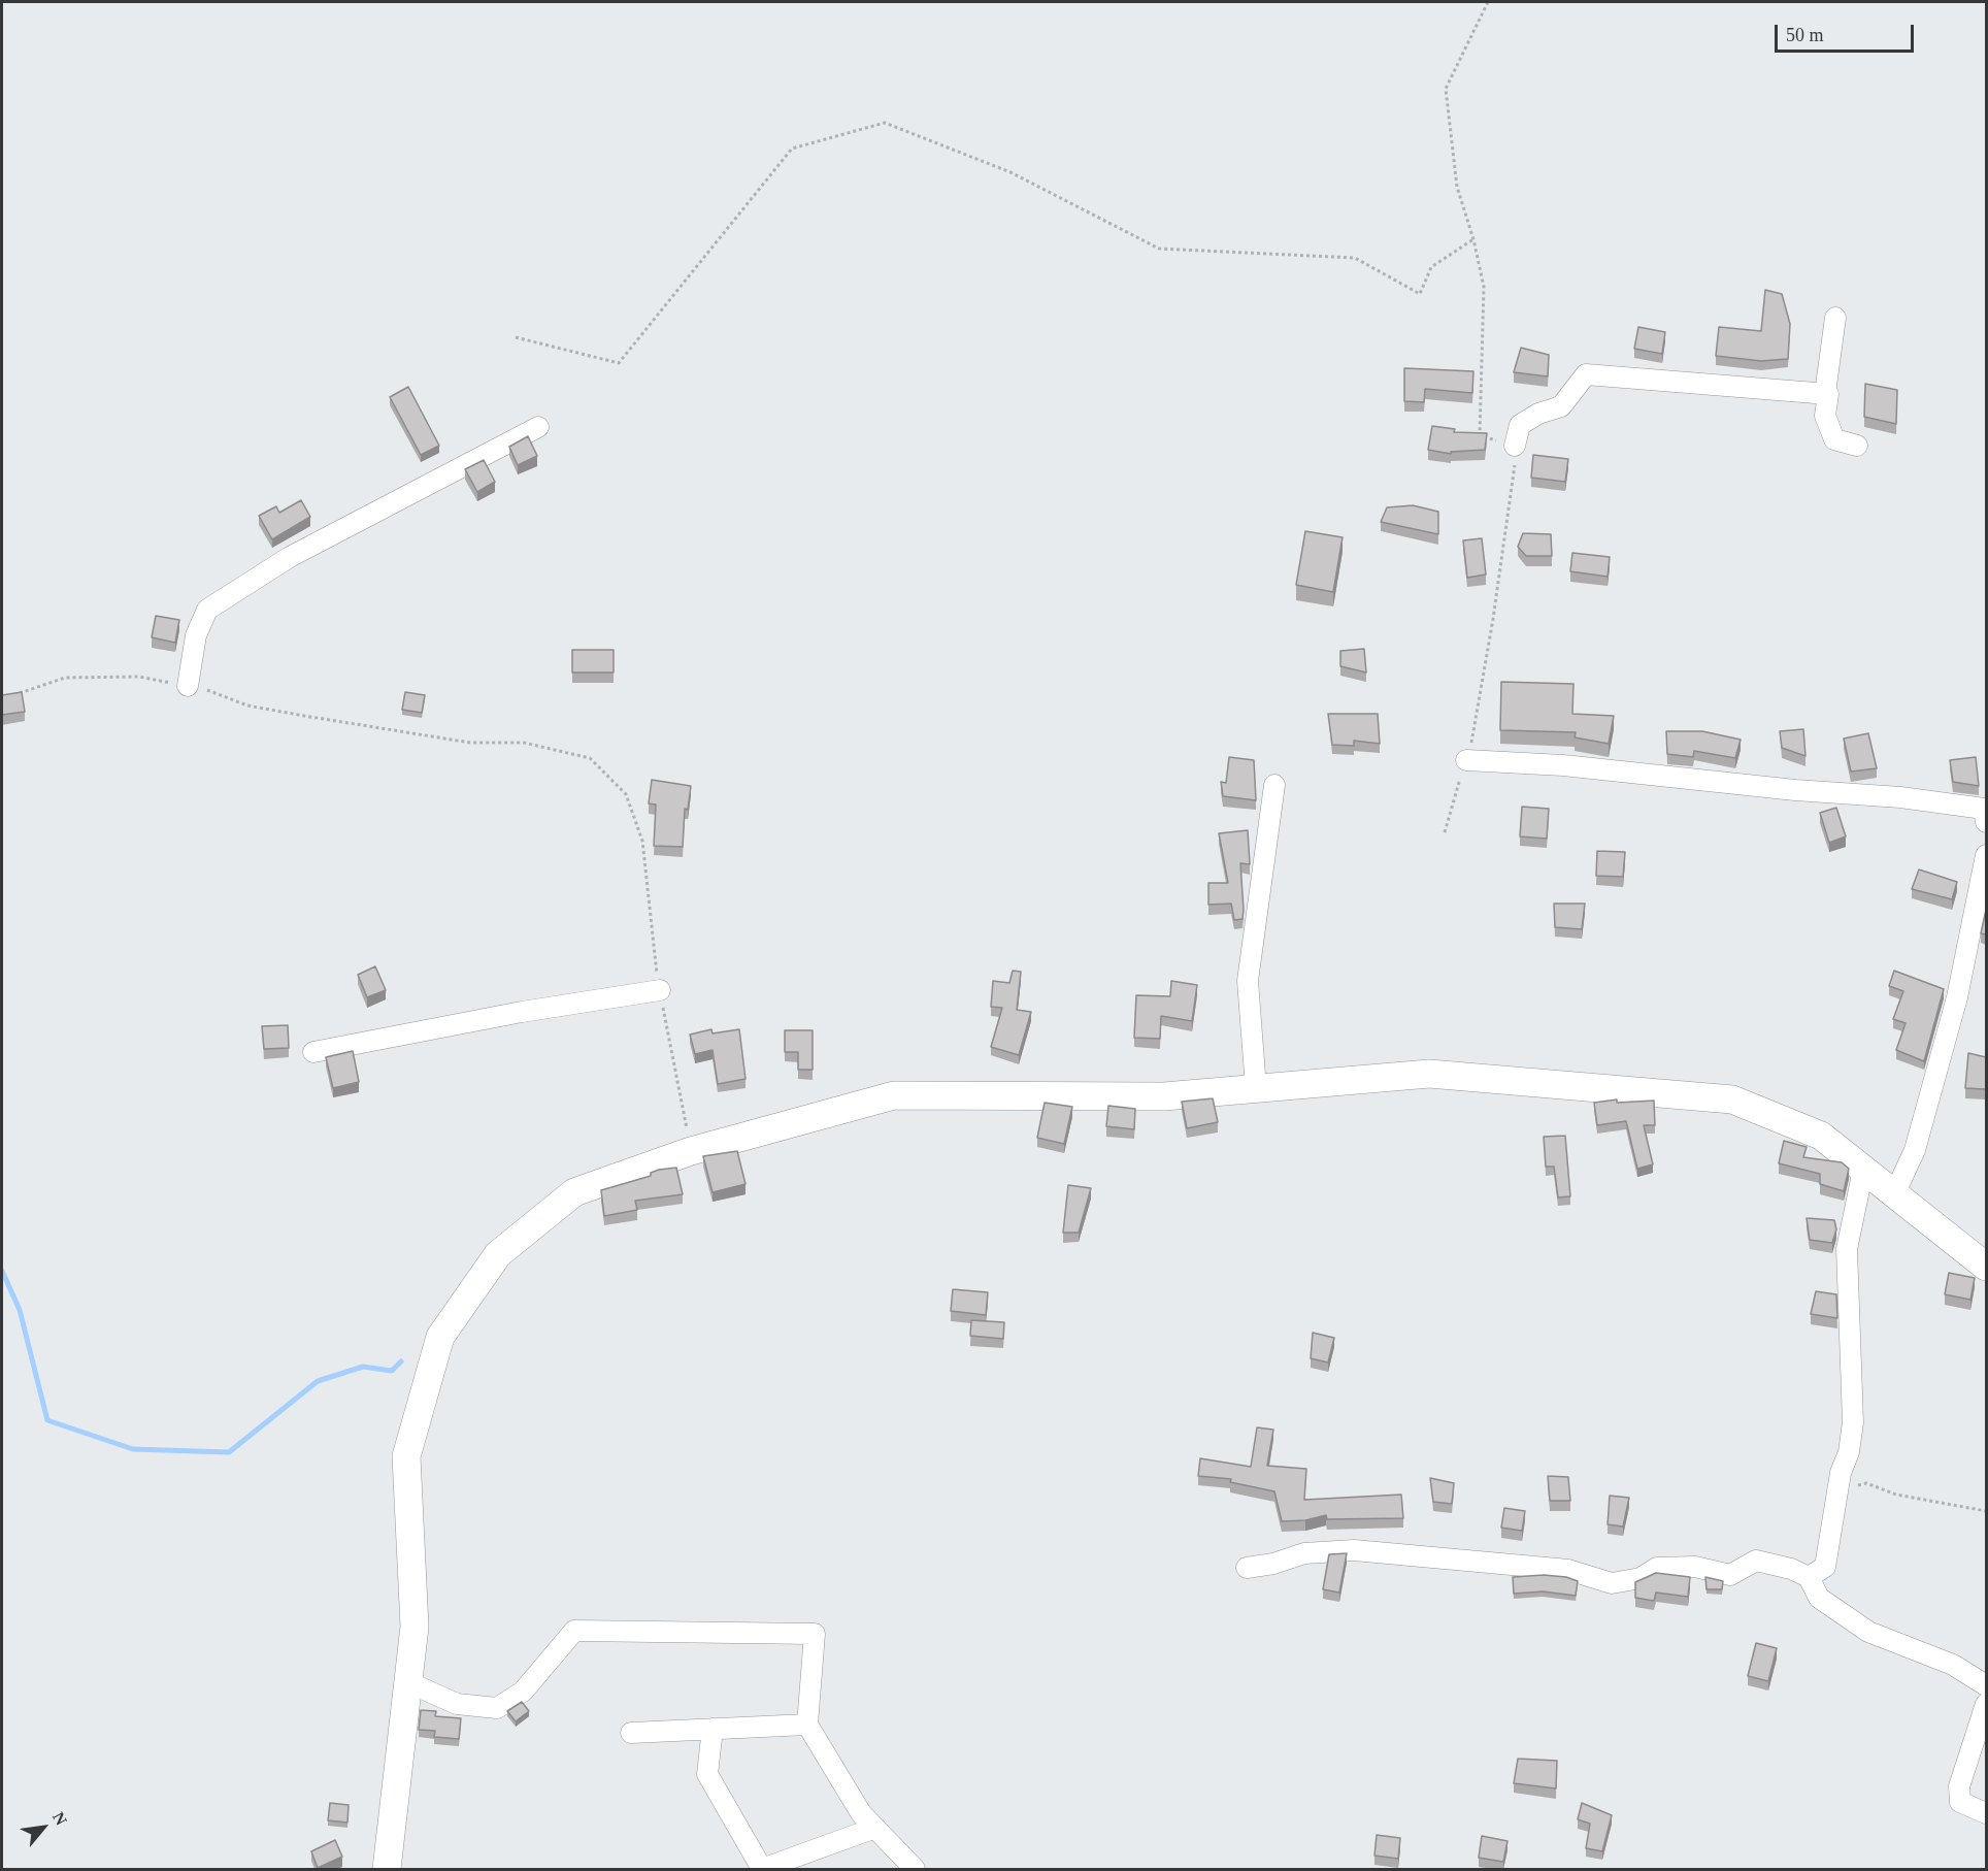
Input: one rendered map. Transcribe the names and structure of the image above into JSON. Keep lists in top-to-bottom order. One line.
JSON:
{"scale_bar":"50 m","north":"top right"}
